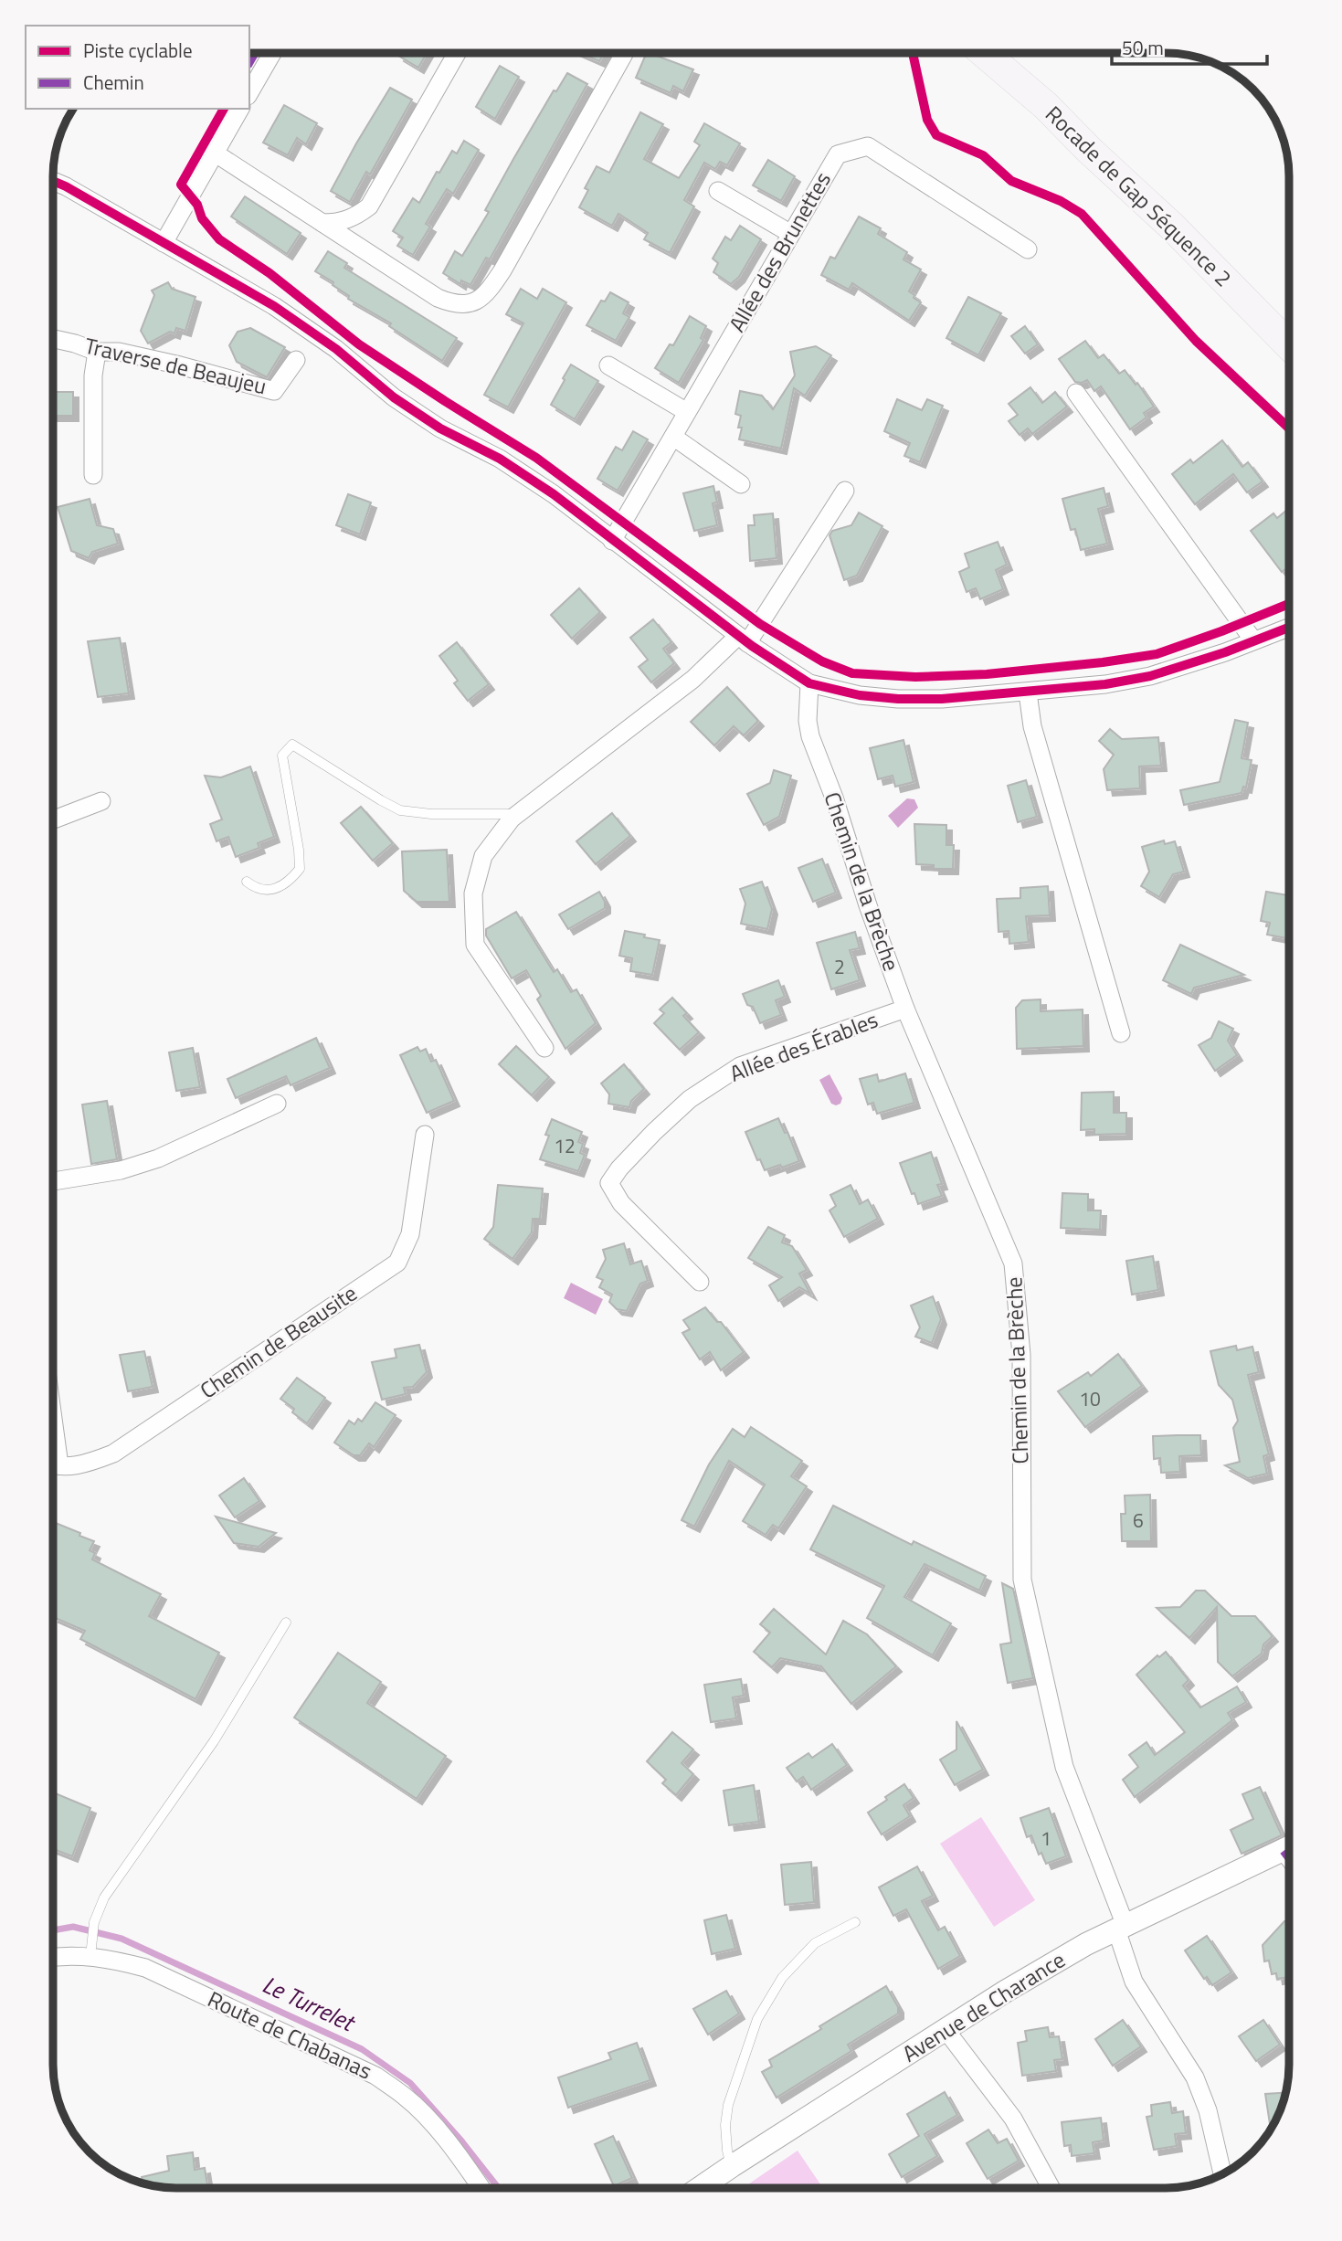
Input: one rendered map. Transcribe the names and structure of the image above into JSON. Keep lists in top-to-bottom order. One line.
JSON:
{"streets":{"main road":["Rocade de Gap Séquence 2"],"street":["Allée des Brunettes","Traverse de Beaujeu","Chemin de la Brèche","Allée des Érables","Chemin de Beausite","Avenue de Charance","Route de Chabanas"]},"crossings":[["Chemin de la Brèche","Allée des Érables"],["Chemin de la Brèche","Avenue de Charance"]],"water":["Le Turrelet"],"house_numbers":["2","12","10","6","1"],"legend":["Piste cyclable","Chemin"],"scale_bar":"50 m"}
